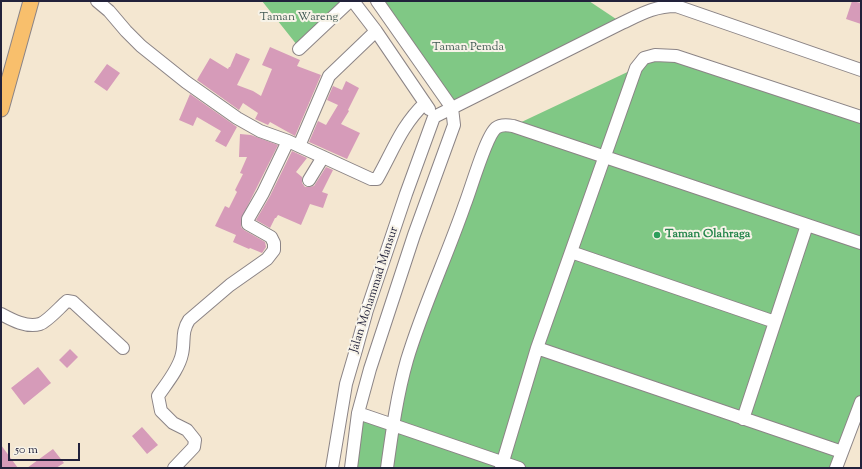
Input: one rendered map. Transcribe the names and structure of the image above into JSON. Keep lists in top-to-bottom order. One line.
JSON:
{"streets":{"street":["Jalan Mohammad Mansur"]},"parks":["Taman Wareng","Taman Pemda"],"places":["Taman Olahraga"],"scale_bar":"50 m"}
